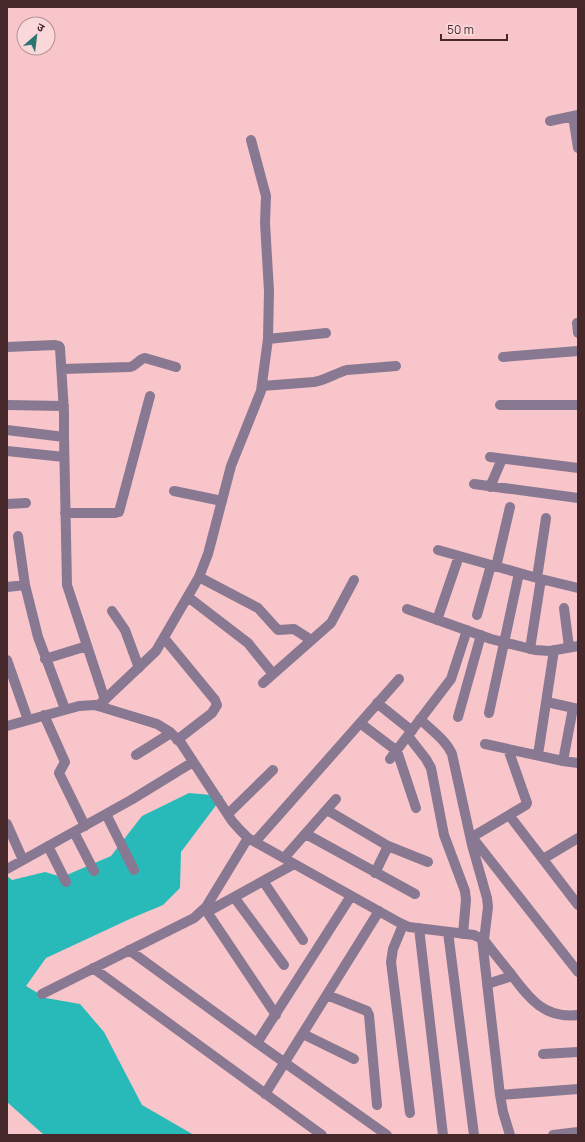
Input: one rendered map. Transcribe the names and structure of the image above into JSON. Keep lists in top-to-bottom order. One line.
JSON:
{"scale_bar":"50 m","north":"top right"}
